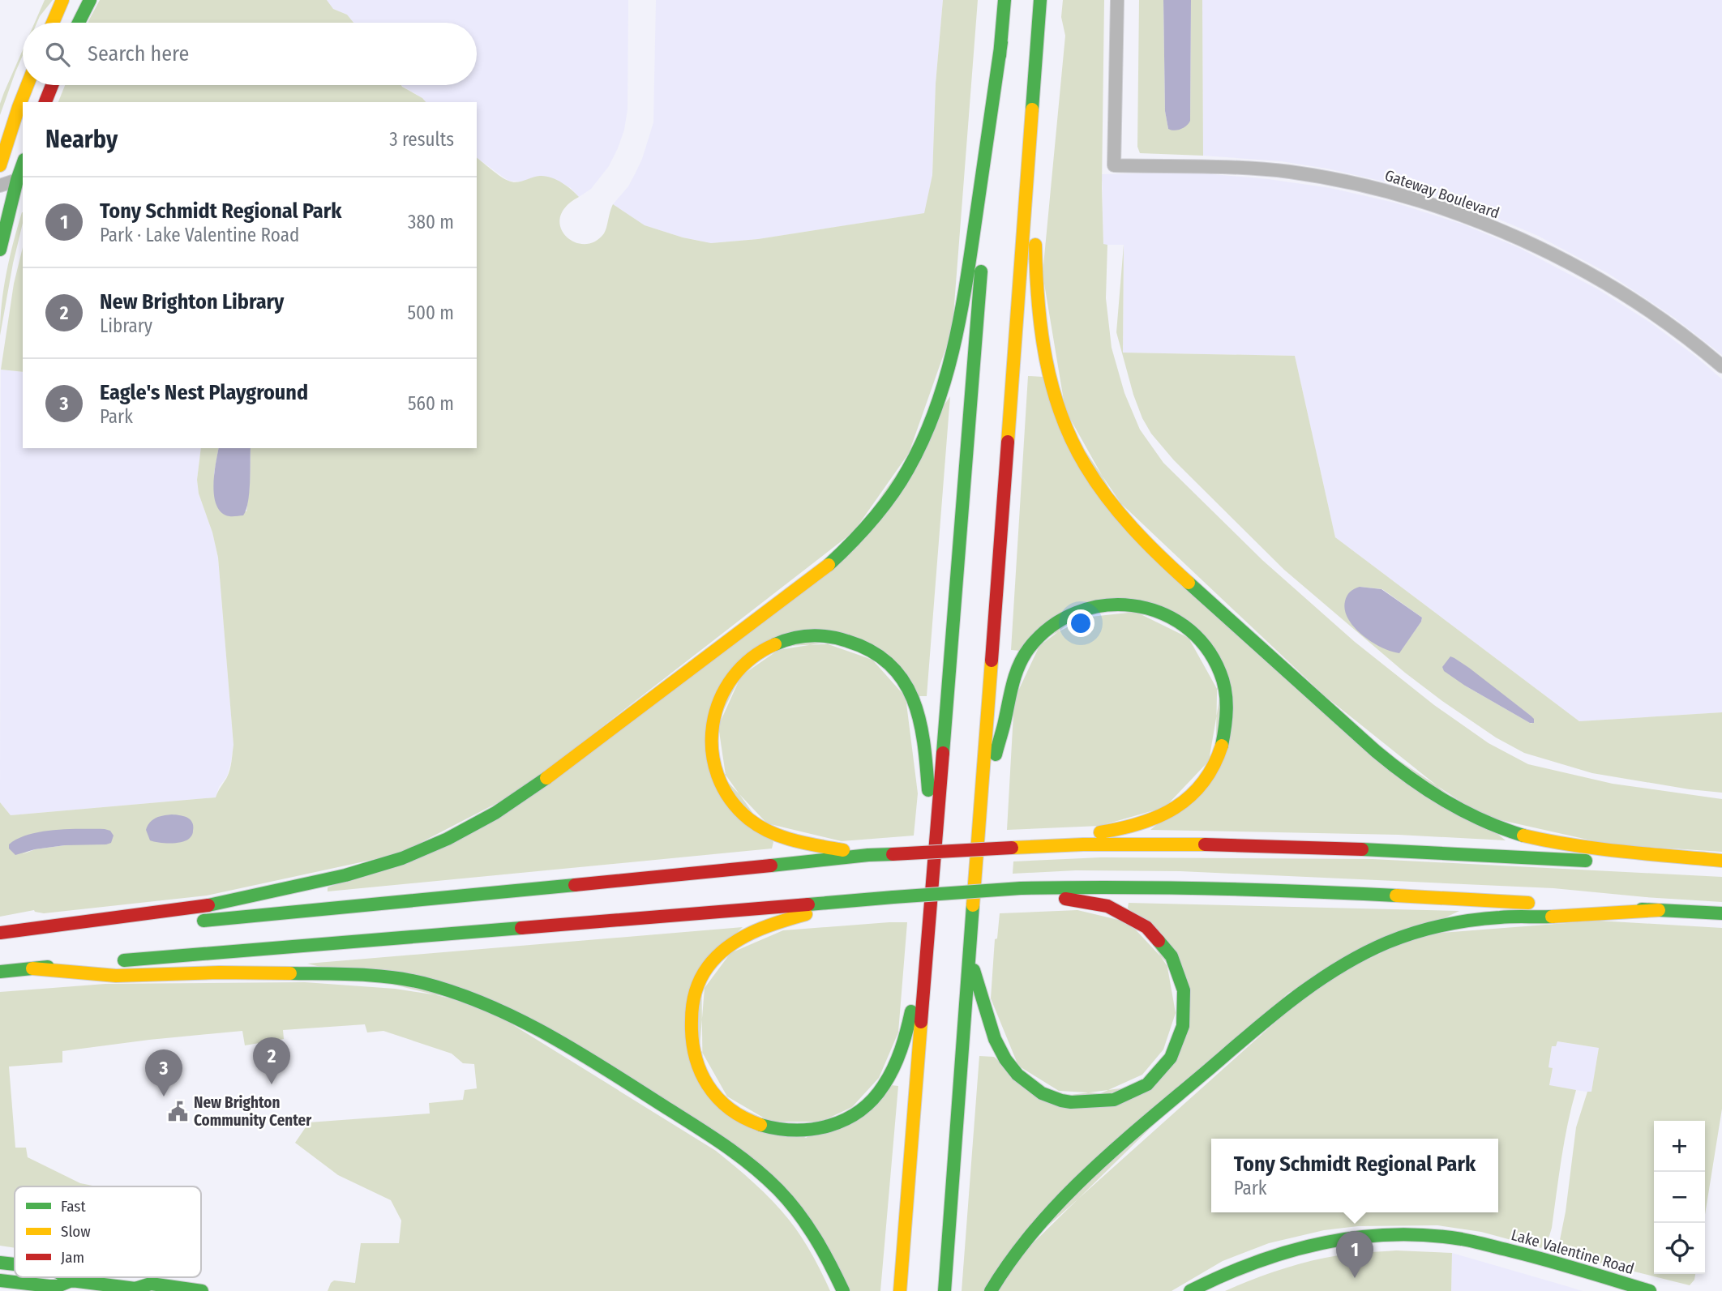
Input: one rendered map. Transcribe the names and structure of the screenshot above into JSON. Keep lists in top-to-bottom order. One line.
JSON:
{"streets":{"main road":["Lake Valentine Road"],"street":["Gateway Boulevard"]},"places":{"public building":["New Brighton Community Center"]},"legend":["Fast","Slow","Jam"],"page":{"search":"Search here","heading":["Nearby","3 results"],"list":[{"mark":"1","name":"Tony Schmidt Regional Park","note":"Park · Lake Valentine Road","value":"380 m"},{"mark":"2","name":"New Brighton Library","note":"Library","value":"500 m"},{"mark":"3","name":"Eagle's Nest Playground","note":"Park","value":"560 m"}],"pins":["2","3","1"],"map_buttons":["+","−"],"popup":["Tony Schmidt Regional Park","Park"]}}
